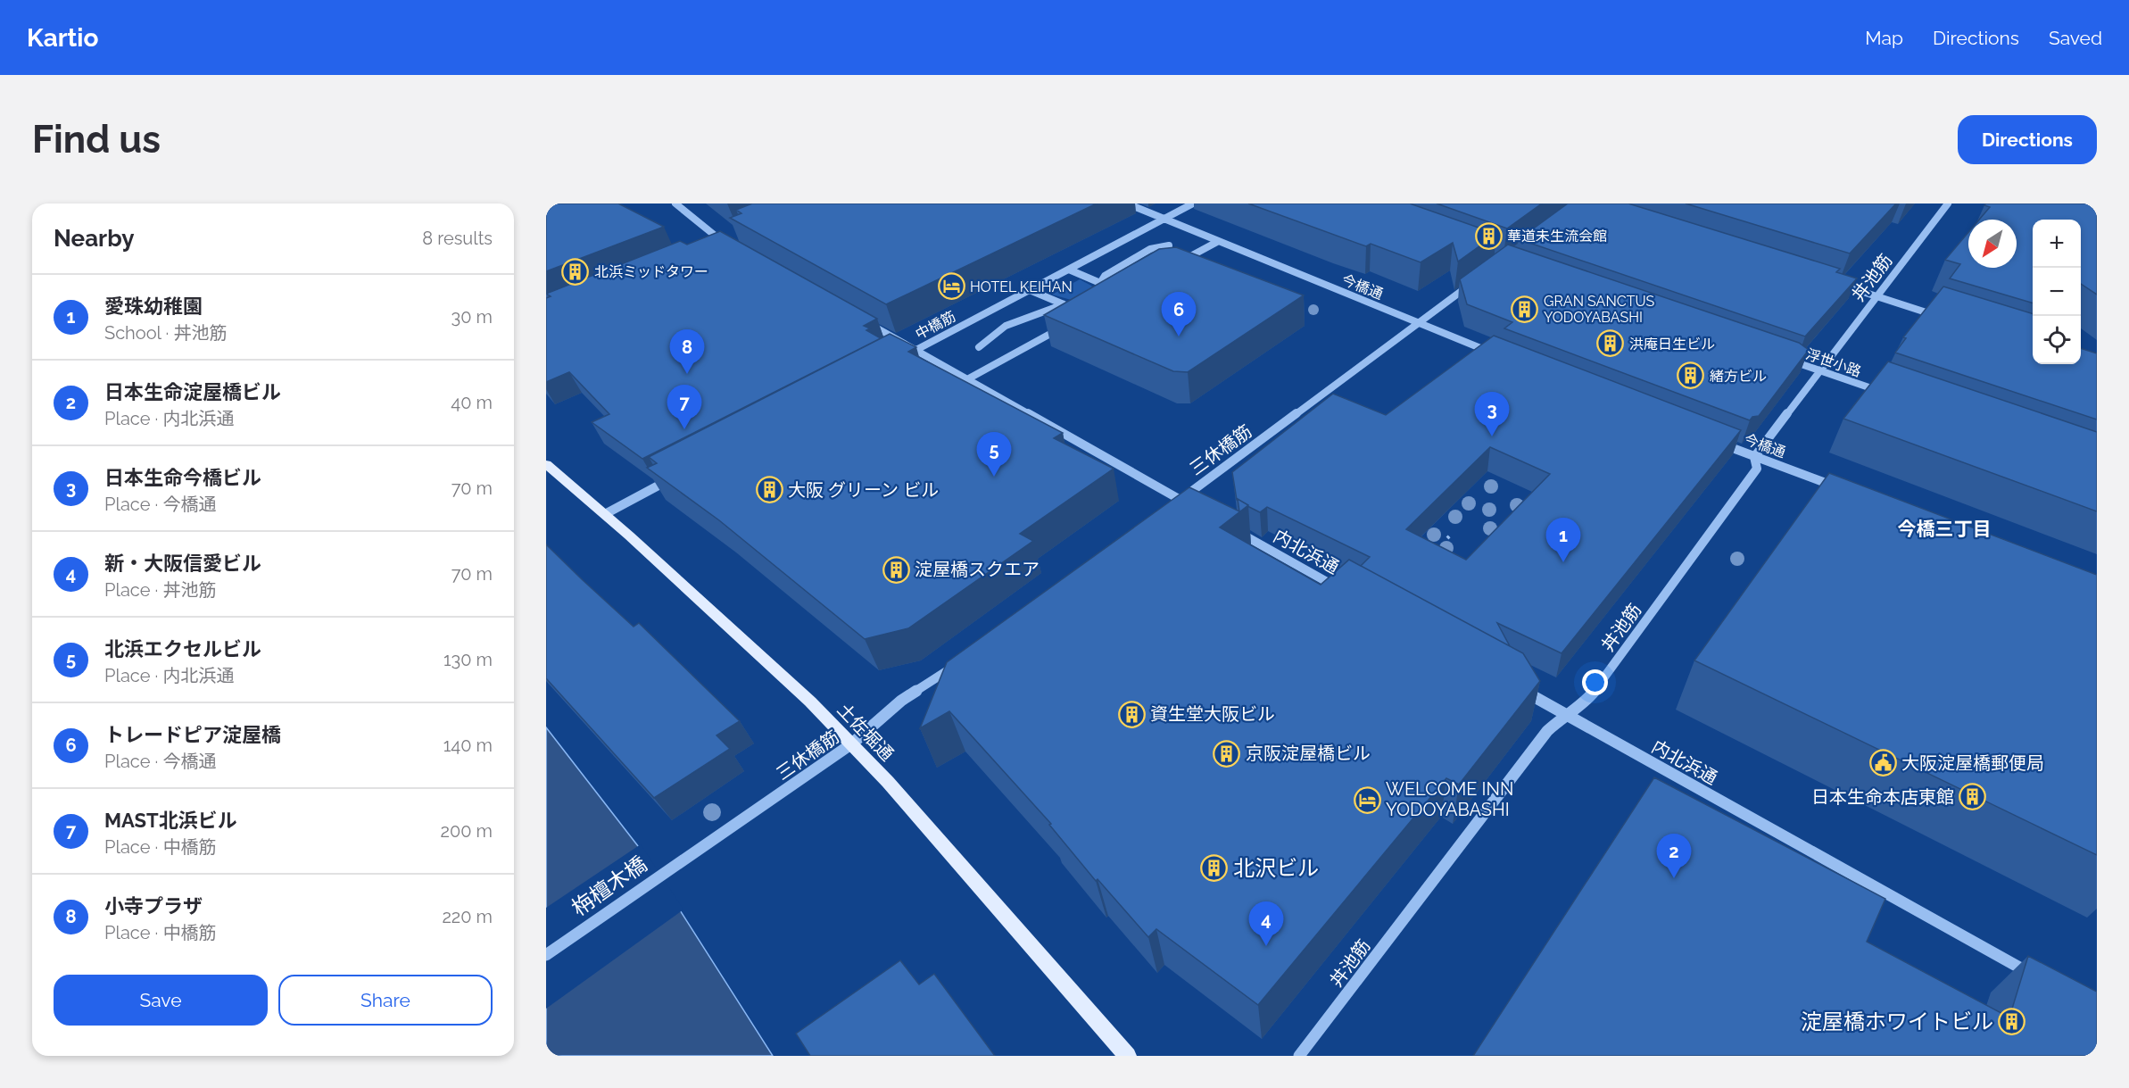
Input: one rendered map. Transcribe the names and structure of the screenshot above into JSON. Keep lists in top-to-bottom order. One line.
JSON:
{"streets":{"main road":["土佐堀通"],"street":["丼池筋","今橋通","中橋筋","浮世小路","三休橋筋","内北浜通","栴檀木橋"]},"crossings":[["丼池筋","今橋通"],["丼池筋","浮世小路"],["丼池筋","内北浜通"],["今橋通","中橋筋"],["今橋通","三休橋筋"],["三休橋筋","土佐堀通"],["三休橋筋","栴檀木橋"]],"districts":["今橋三丁目"],"places":{"building":["華道未生流会館","北浜ミッドタワー","GRAN SANCTUS YODOYABASHI","洪庵日生ビル","緒方ビル","大阪 グリーン ビル","淀屋橋スクエア","資生堂大阪ビル","京阪淀屋橋ビル","日本生命本店東館","北沢ビル","淀屋橋ホワイトビル"],"hotel":["HOTEL KEIHAN","WELCOME INN YODOYABASHI"],"public building":["大阪淀屋橋郵便局"]},"north":"bottom left","page":{"header":"Kartio","nav":["Map","Directions","Saved"],"buttons":["Directions",["Save","Share"]],"title":"Find us","heading":["Nearby","8 results"],"map_buttons":["+","−"],"list":[{"mark":"1","name":"愛珠幼稚園","note":"School · 丼池筋","value":"30 m"},{"mark":"2","name":"日本生命淀屋橋ビル","note":"Place · 内北浜通","value":"40 m"},{"mark":"3","name":"日本生命今橋ビル","note":"Place · 今橋通","value":"70 m"},{"mark":"4","name":"新・大阪信愛ビル","note":"Place · 丼池筋","value":"70 m"},{"mark":"5","name":"北浜エクセルビル","note":"Place · 内北浜通","value":"130 m"},{"mark":"6","name":"トレードピア淀屋橋","note":"Place · 今橋通","value":"140 m"},{"mark":"7","name":"MAST北浜ビル","note":"Place · 中橋筋","value":"200 m"},{"mark":"8","name":"小寺プラザ","note":"Place · 中橋筋","value":"220 m"}],"pins":["6","8","7","3","5","1","2","4"]}}
